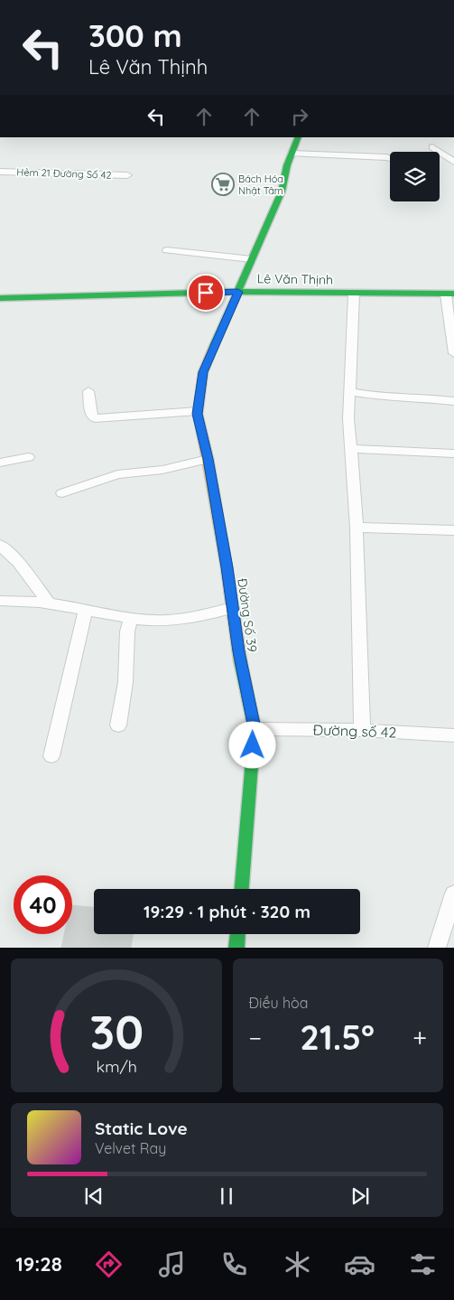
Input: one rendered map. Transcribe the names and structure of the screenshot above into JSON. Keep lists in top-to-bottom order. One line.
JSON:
{"streets":{"street":["Hẻm 21 Đường Số 42","Lê Văn Thịnh","Đường Số 39","Đường số 42"]},"crossings":[["Lê Văn Thịnh","Đường Số 39"],["Đường Số 39","Đường số 42"]],"places":{"supermarket":["Bách Hóa Nhật Tâm"]},"page":{"turn":["300 m","Lê Văn Thịnh"],"limit":"40","trip":"19:29 · 1 phút · 320 m","tile":"Điều hòa","heat":["−","21.5°","+"],"song":["Static Love","Velvet Ray"],"tabs":"19:28","gauge":["30","km/h"]}}
